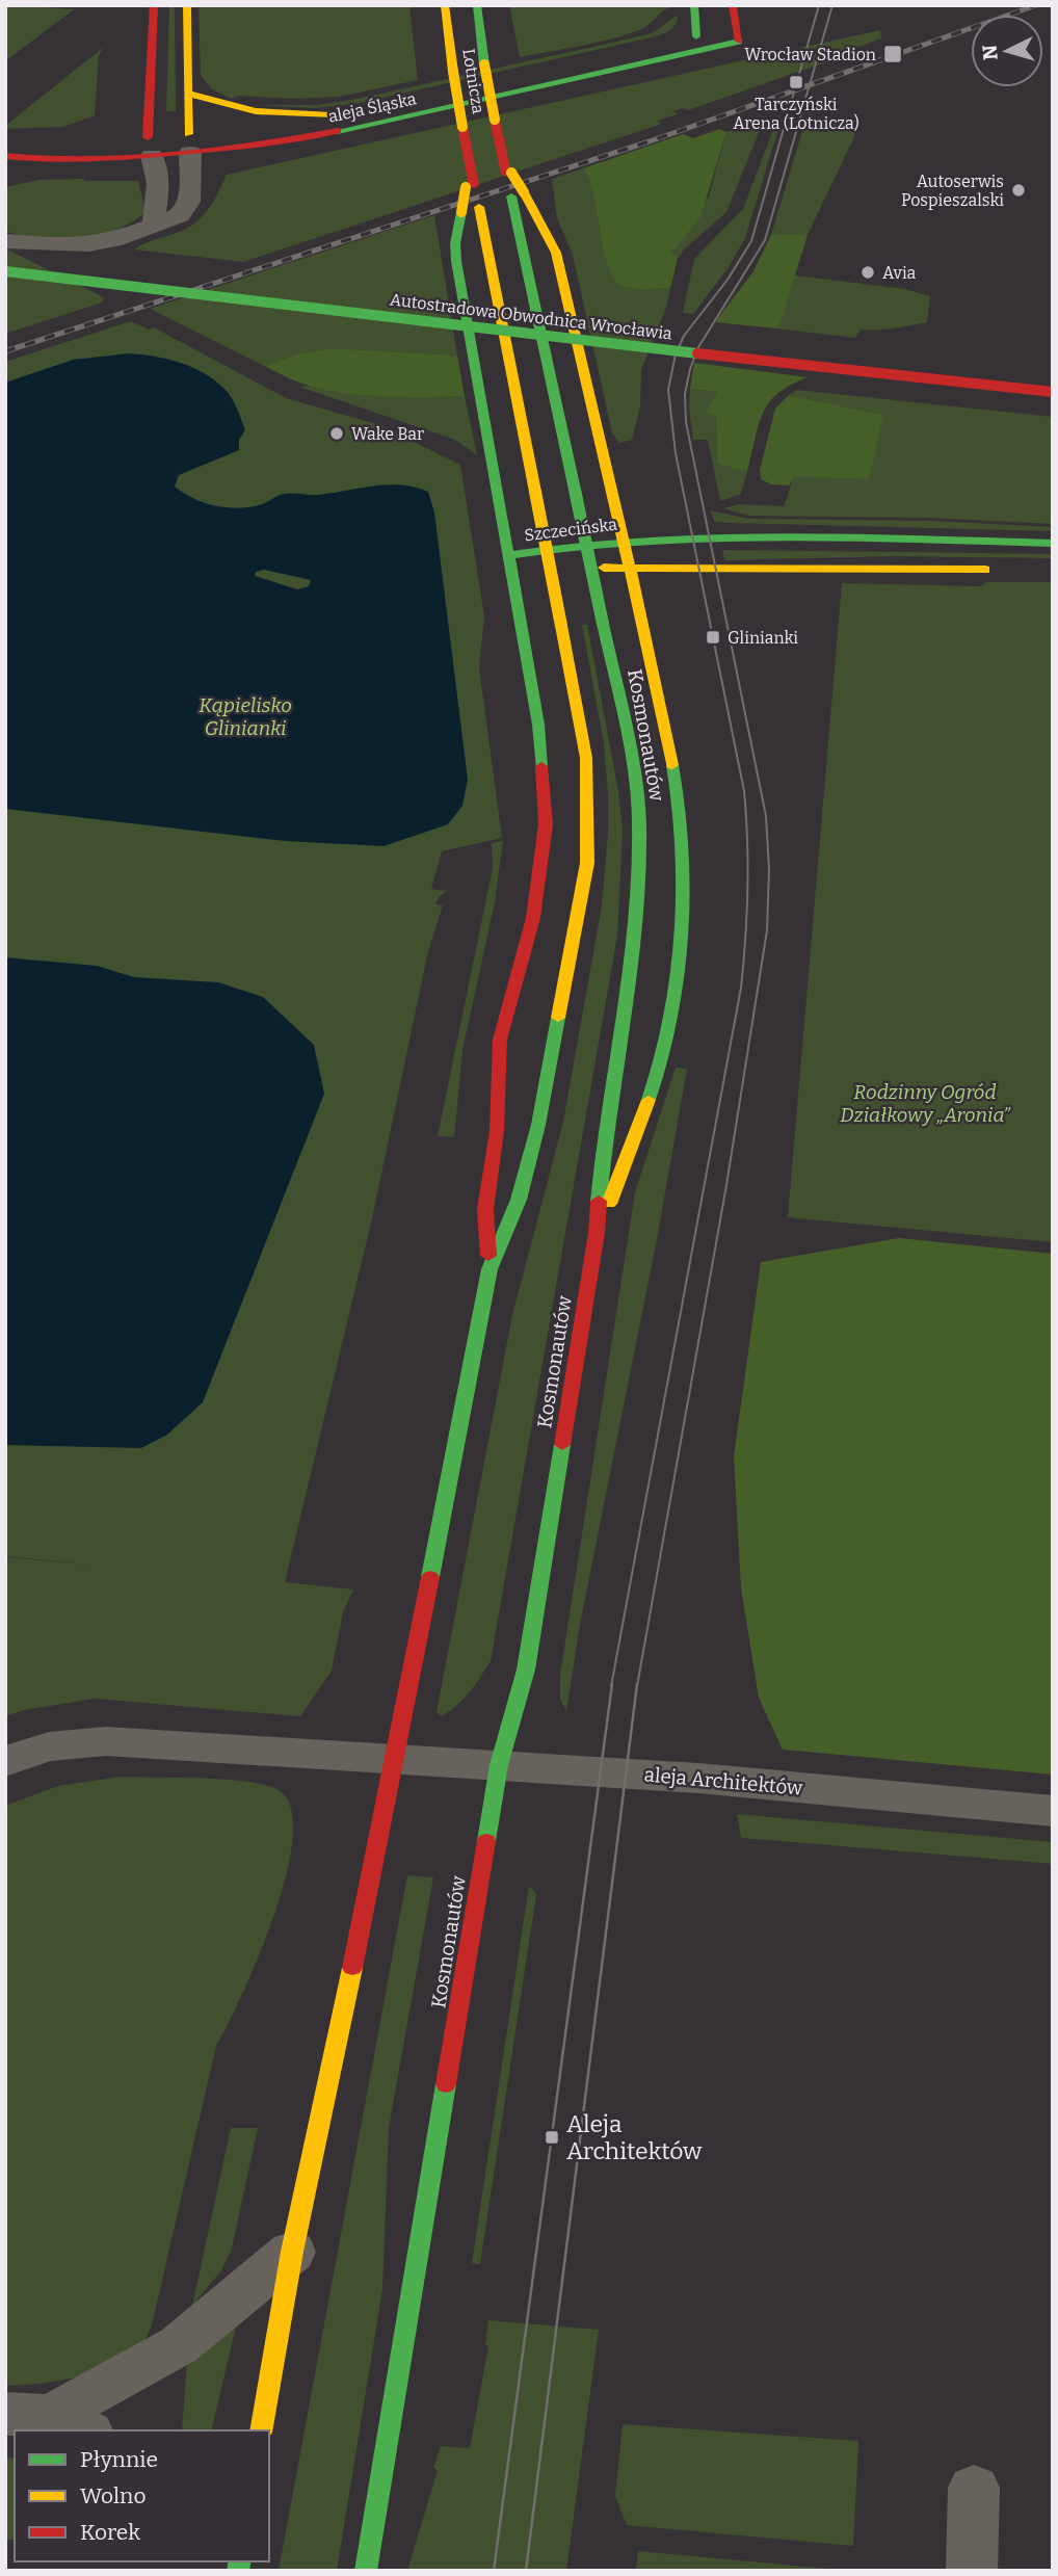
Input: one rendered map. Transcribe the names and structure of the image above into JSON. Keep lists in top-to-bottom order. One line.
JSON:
{"streets":{"main road":["Lotnicza","aleja Śląska","Autostradowa Obwodnica Wrocławia","Szczecińska","Kosmonautów"],"street":["aleja Architektów"]},"crossings":[["Lotnicza","Szczecińska"],["Lotnicza","Kosmonautów"],["Kosmonautów","aleja Architektów"]],"parks":["Kąpielisko Glinianki","Rodzinny Ogród Działkowy „Aronia”"],"places":{"transit":["Wrocław Stadion","Tarczyński Arena (Lotnicza)","Glinianki","Aleja Architektów"],"other":["Autoserwis Pospieszalski","Avia","Wake Bar"]},"legend":["Płynnie","Wolno","Korek"],"north":"left"}
